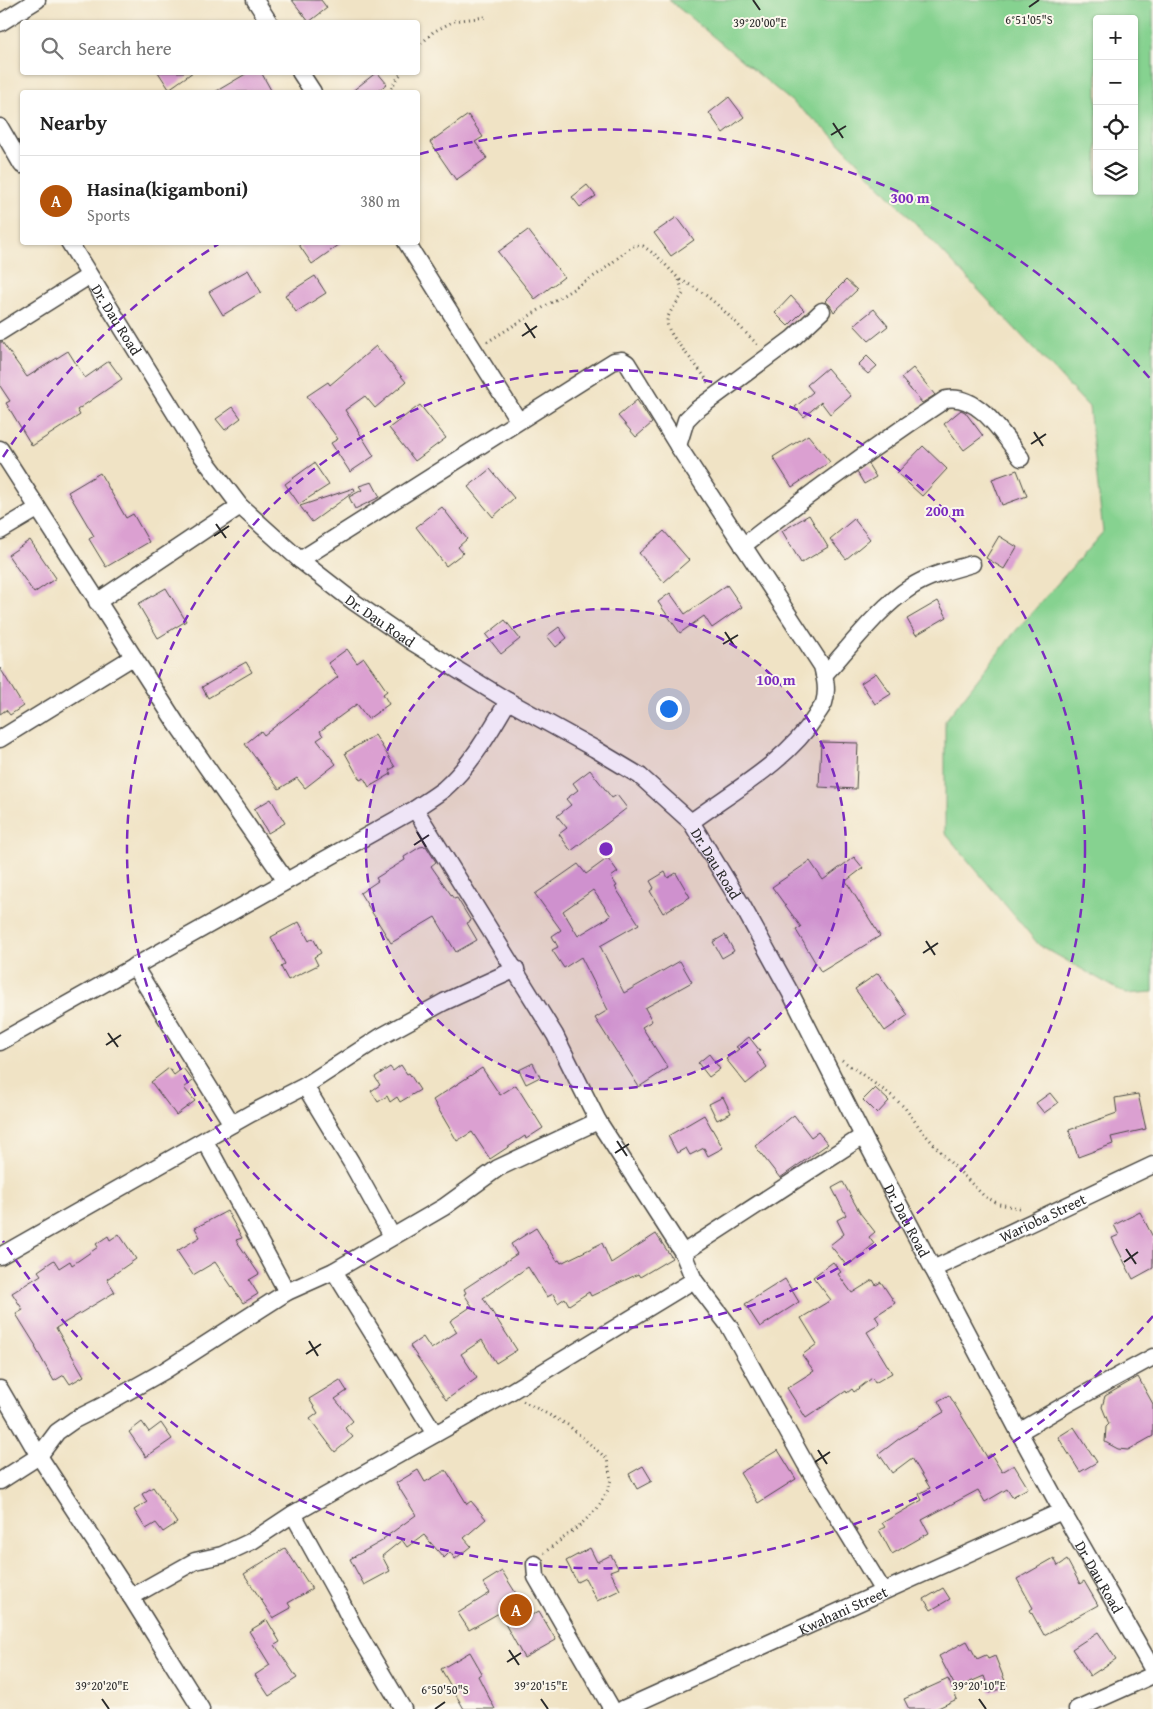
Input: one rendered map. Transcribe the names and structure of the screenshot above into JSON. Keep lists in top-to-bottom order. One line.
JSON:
{"streets":{"street":["Dr. Dau Road","Warioba Street","Kwahani Street"]},"crossings":[["Dr. Dau Road","Warioba Street"],["Dr. Dau Road","Kwahani Street"]],"page":{"map_buttons":["+","−"],"search":"Search here","heading":"Nearby","list":[{"mark":"A","name":"Hasina(kigamboni)","note":"Sports","value":"380 m"}],"pins":"A"},"coordinates":["6°51'05\"S","39°20'00\"E","39°20'20\"E","39°20'15\"E","39°20'10\"E","6°50'50\"S"],"rings":["300 m","200 m","100 m"]}
